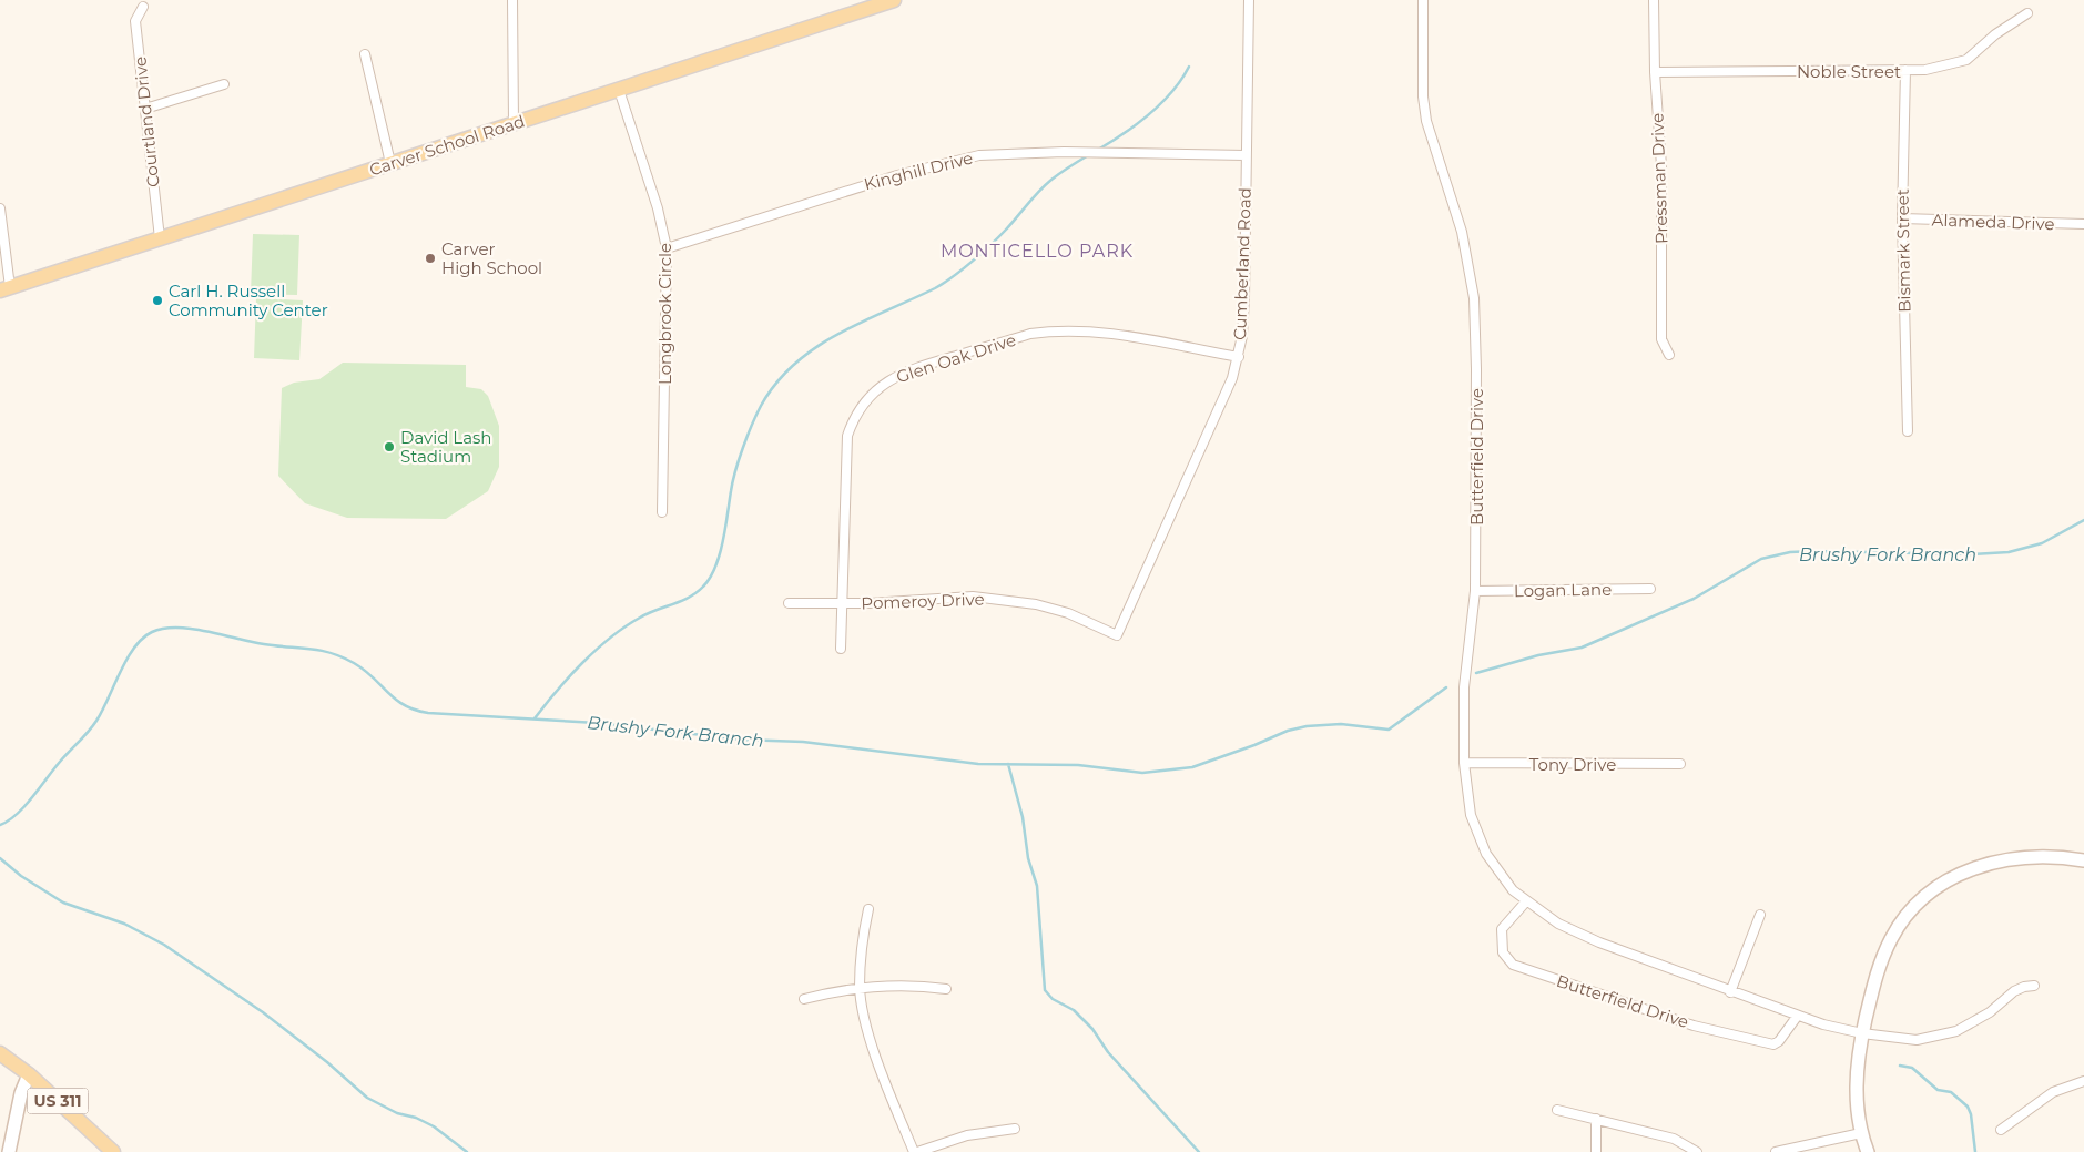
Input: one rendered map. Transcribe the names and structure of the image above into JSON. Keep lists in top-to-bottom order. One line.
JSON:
{"streets":{"main road":["Carver School Road","US 311"],"street":["Noble Street","Courtland Drive","Kinghill Drive","Pressman Drive","Alameda Drive","Bismark Street","Cumberland Road","Longbrook Circle","Glen Oak Drive","Butterfield Drive","Logan Lane","Pomeroy Drive","Tony Drive"]},"crossings":[["Noble Street","Pressman Drive"],["Noble Street","Bismark Street"],["Courtland Drive","Carver School Road"],["Carver School Road","Longbrook Circle"],["Kinghill Drive","Cumberland Road"],["Kinghill Drive","Longbrook Circle"],["Alameda Drive","Bismark Street"],["Cumberland Road","Glen Oak Drive"],["Cumberland Road","Pomeroy Drive"],["Glen Oak Drive","Pomeroy Drive"],["Butterfield Drive","Logan Lane"],["Butterfield Drive","Tony Drive"]],"districts":["MONTICELLO PARK"],"water":["Brushy Fork Branch"],"places":["Carver High School","Carl H. Russell Community Center","David Lash Stadium"]}
